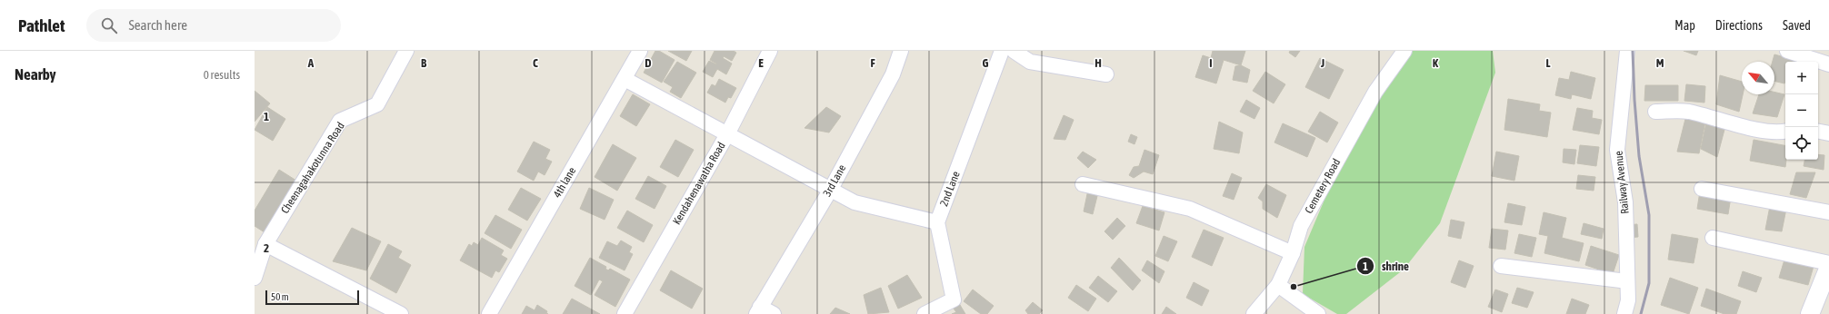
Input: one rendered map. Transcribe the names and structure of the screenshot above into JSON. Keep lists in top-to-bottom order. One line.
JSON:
{"streets":{"street":["Cheenagahakotunna Road","3rd Lane","4th lane","Railway Avenue","Kendahenawatha Road","Cemetery Road","2nd Lane"]},"places":["shrine"],"scale_bar":"50 m","north":"top left","page":{"header":"Pathlet","search":"Search here","nav":["Map","Directions","Saved"],"heading":["Nearby","0 results"],"map_buttons":["+","−"],"scale":"50 m"},"grid":{"columns":["A","B","C","D","E","F","G","H","I","J","K","L","M"],"rows":["1","2"]}}
